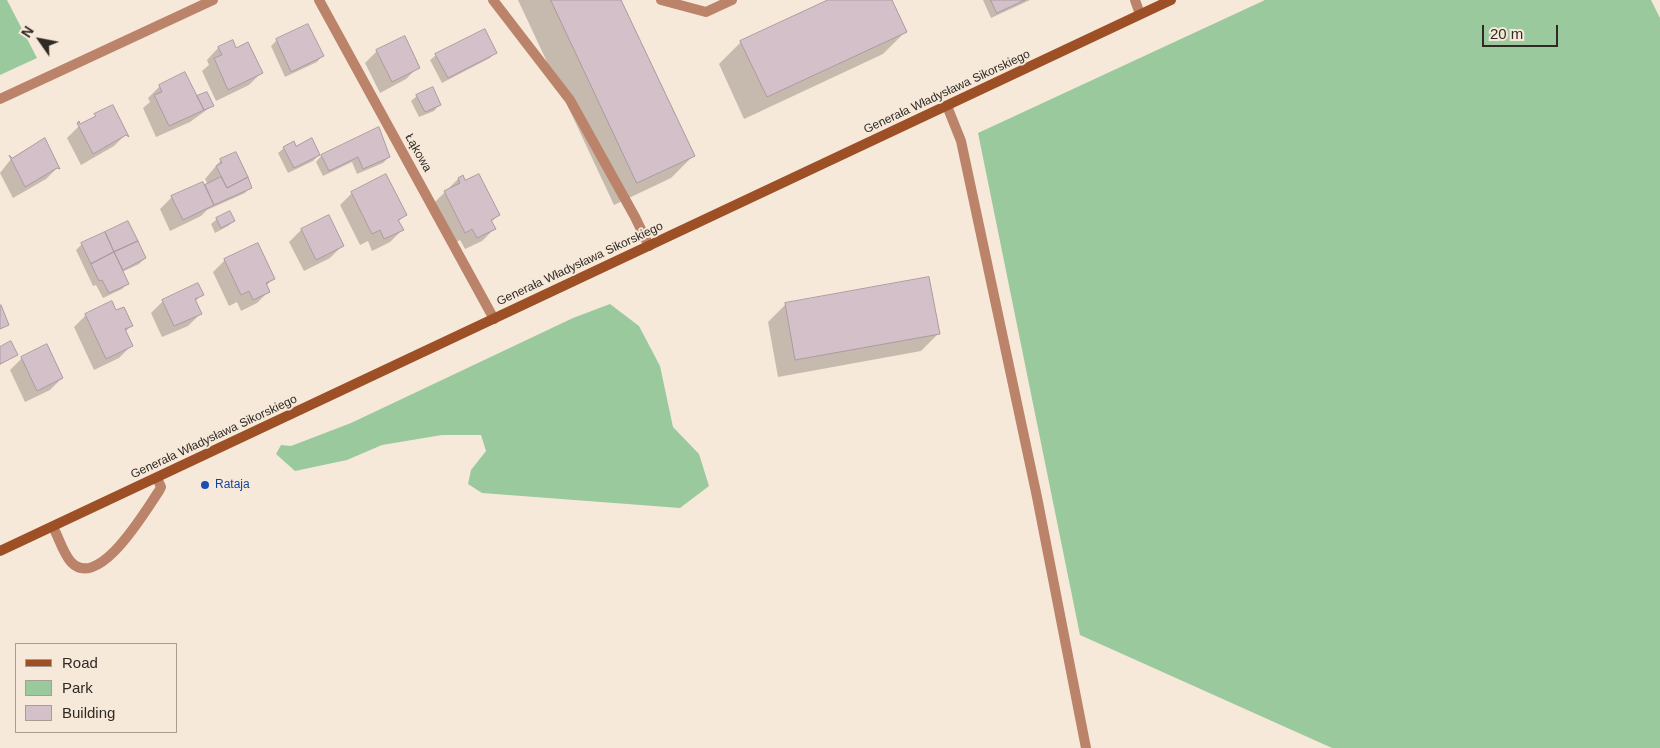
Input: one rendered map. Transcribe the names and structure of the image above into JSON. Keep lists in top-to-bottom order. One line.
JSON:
{"streets":{"main road":["Generała Władysława Sikorskiego"],"street":["Łąkowa"]},"crossings":[["Generała Władysława Sikorskiego","Łąkowa"]],"places":["Rataja"],"legend":["Road","Park","Building"],"scale_bar":"20 m","north":"top left"}
